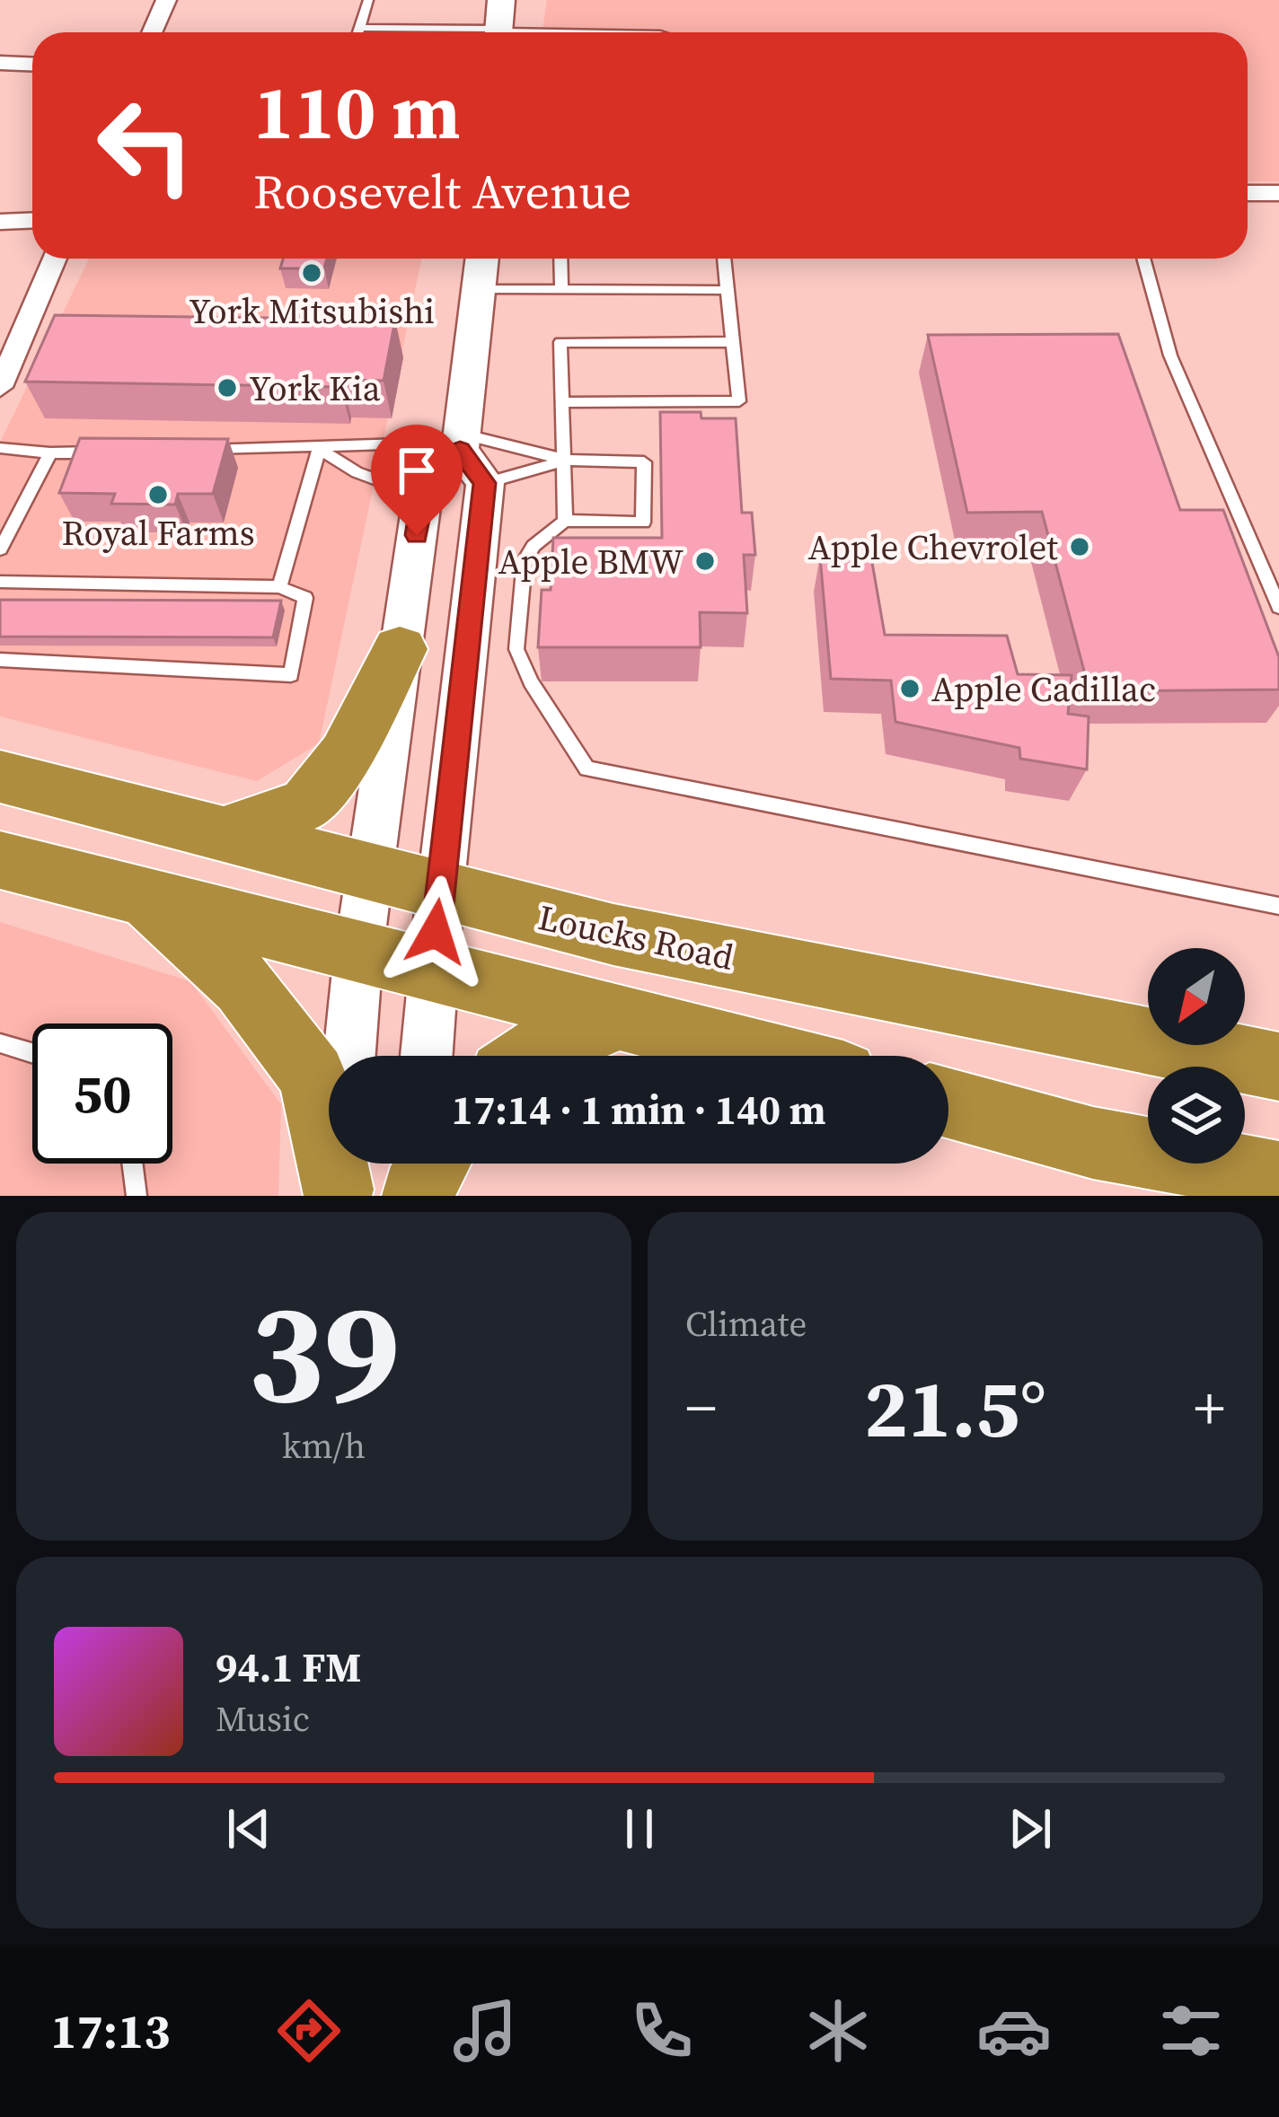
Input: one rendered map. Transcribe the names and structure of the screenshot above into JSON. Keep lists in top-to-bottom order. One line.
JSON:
{"streets":{"highway":["Loucks Road"]},"places":["York Mitsubishi","York Kia","Royal Farms","Apple Chevrolet","Apple BMW","Apple Cadillac"],"north":"bottom left","page":{"turn":["110 m","Roosevelt Avenue"],"limit":"50","trip":"17:14 · 1 min · 140 m","tile":[["39","km/h"],"Climate"],"heat":["−","21.5°","+"],"song":["94.1 FM","Music"],"tabs":"17:13"}}
